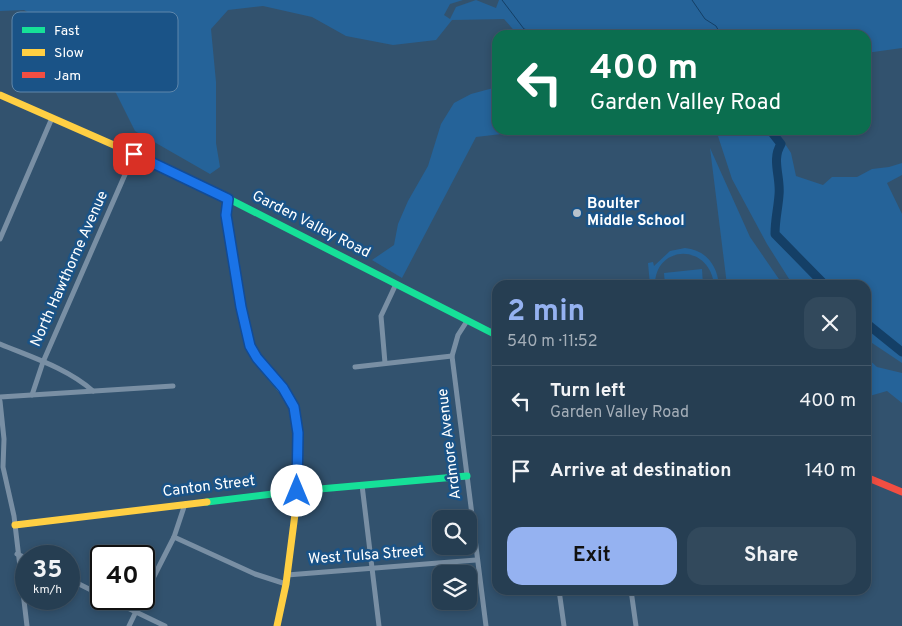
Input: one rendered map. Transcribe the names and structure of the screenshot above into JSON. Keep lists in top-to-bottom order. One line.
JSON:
{"streets":{"street":["Garden Valley Road","North Hawthorne Avenue","Ardmore Avenue","Canton Street","West Tulsa Street"]},"crossings":[["Garden Valley Road","North Hawthorne Avenue"],["Garden Valley Road","Ardmore Avenue"],["Ardmore Avenue","Canton Street"],["Ardmore Avenue","West Tulsa Street"]],"places":["Boulter Middle School"],"legend":["Fast","Slow","Jam"],"page":{"turn":["400 m","Garden Valley Road"],"heading":["2 min","540 m · 11:52"],"list":[{"name":"Turn left","note":"Garden Valley Road","value":"400 m"},{"name":"Arrive at destination","value":"140 m"}],"buttons":["Exit","Share"],"speed":"35 km/h","limit":"40"}}
